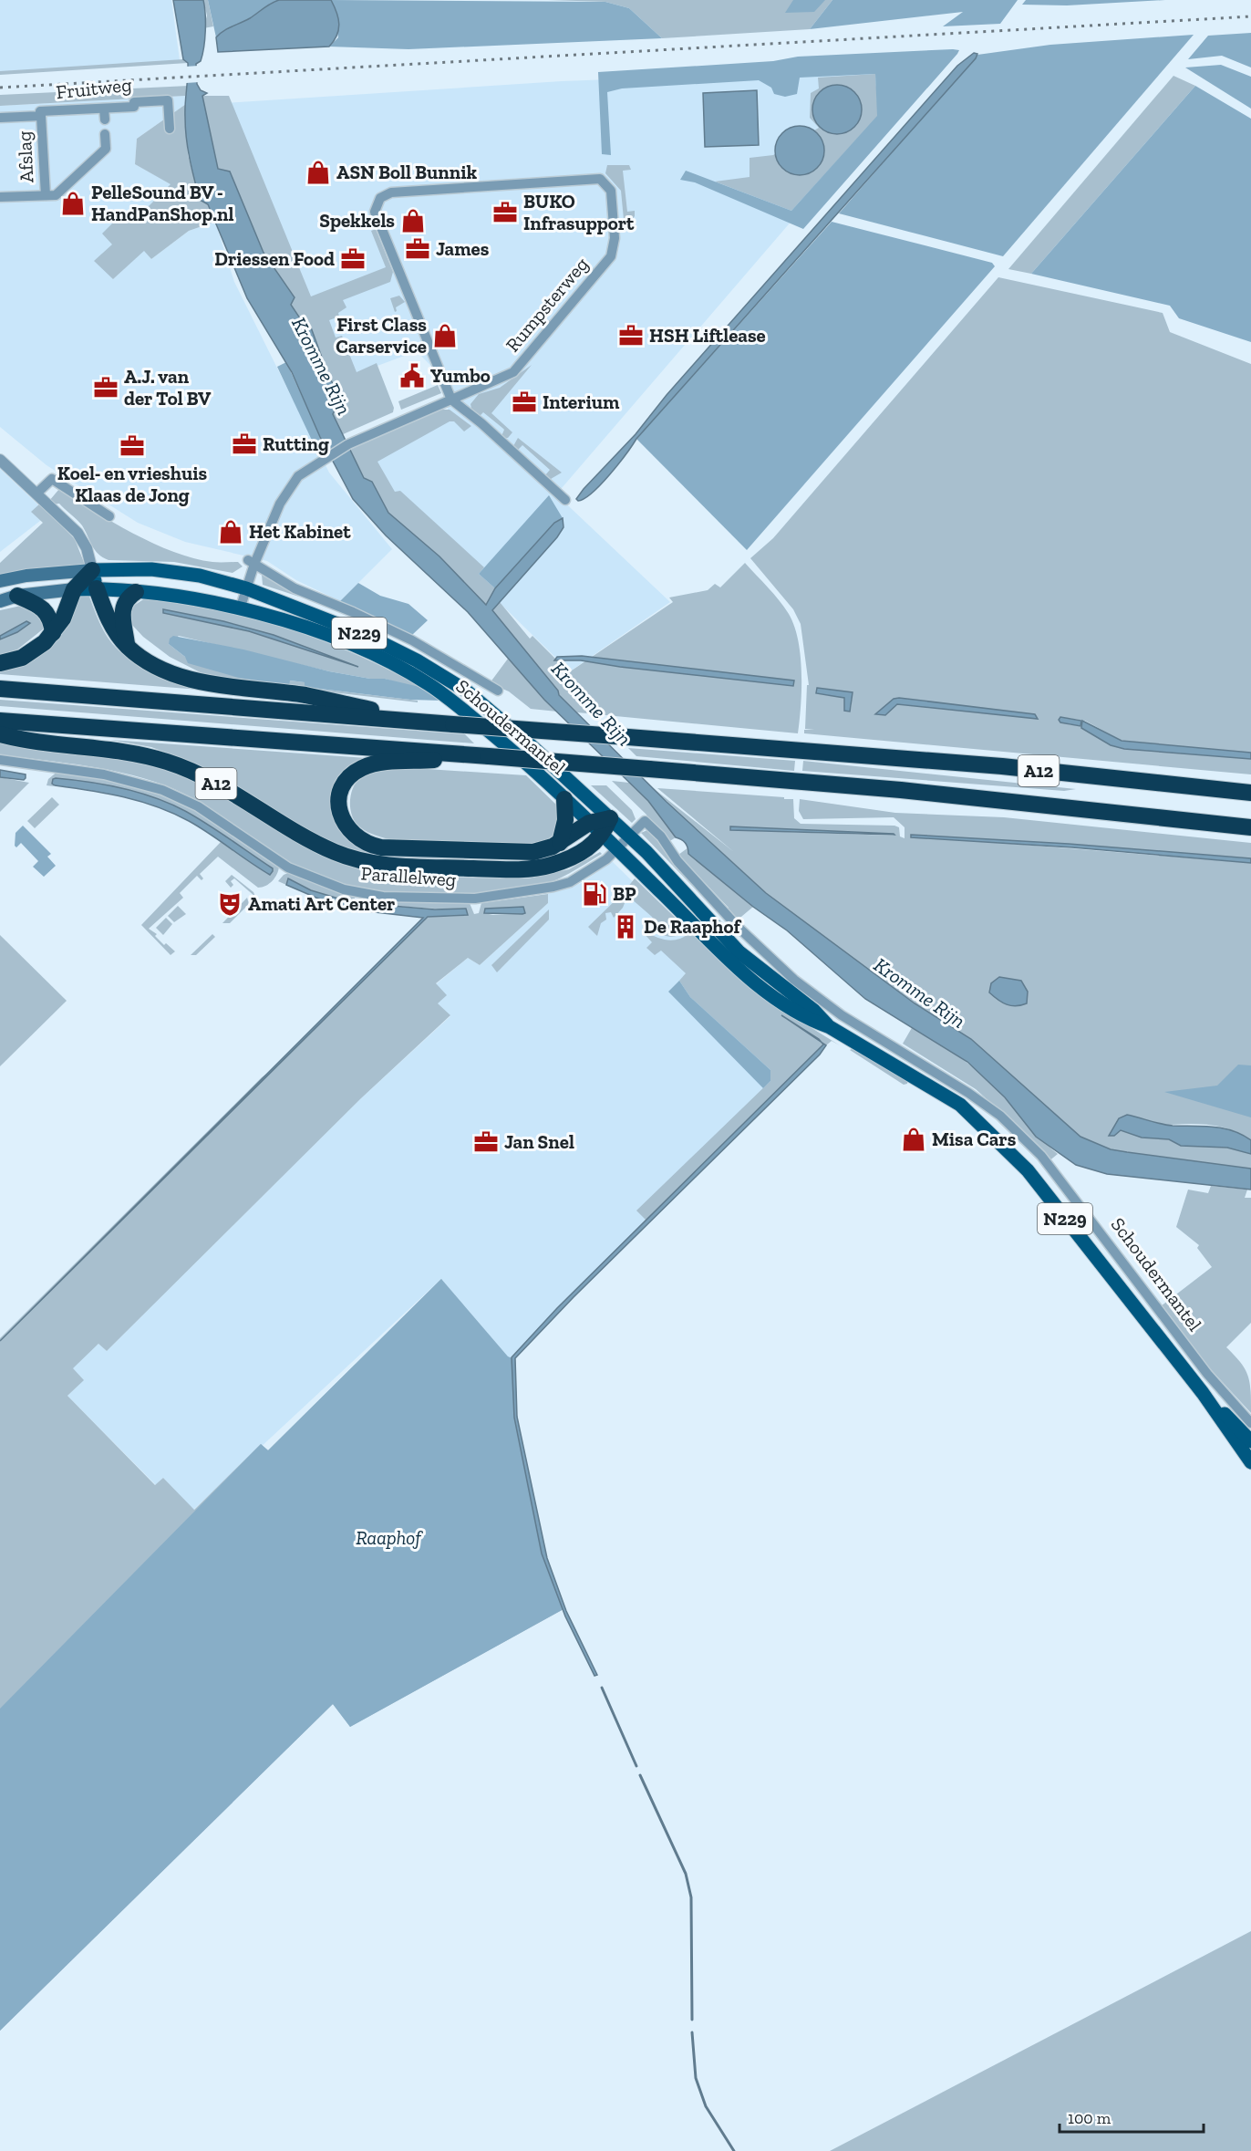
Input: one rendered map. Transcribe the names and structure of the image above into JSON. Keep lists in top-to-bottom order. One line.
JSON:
{"streets":{"highway":["A12"],"main road":["N229","Schoudermantel"],"street":["Fruitweg","Afslag","Rumpsterweg","Parallelweg"]},"crossings":[["Fruitweg","Afslag"],["Rumpsterweg","Schoudermantel"],["Schoudermantel","A12"],["Schoudermantel","Parallelweg"]],"water":["Kromme Rijn"],"parks":["Raaphof"],"places":{"shop":["ASN Boll Bunnik","PelleSound BV - HandPanShop.nl","Spekkels","First Class Carservice","Het Kabinet","Misa Cars"],"office":["BUKO Infrasupport","James","Driessen Food","HSH Liftlease","A.J. van der Tol BV","Interium","Rutting","Koel- en vrieshuis Klaas de Jong","Jan Snel"],"public building":["Yumbo"],"fuel station":["BP"],"theatre":["Amati Art Center"],"building":["De Raaphof"]},"scale_bar":"100 m"}
